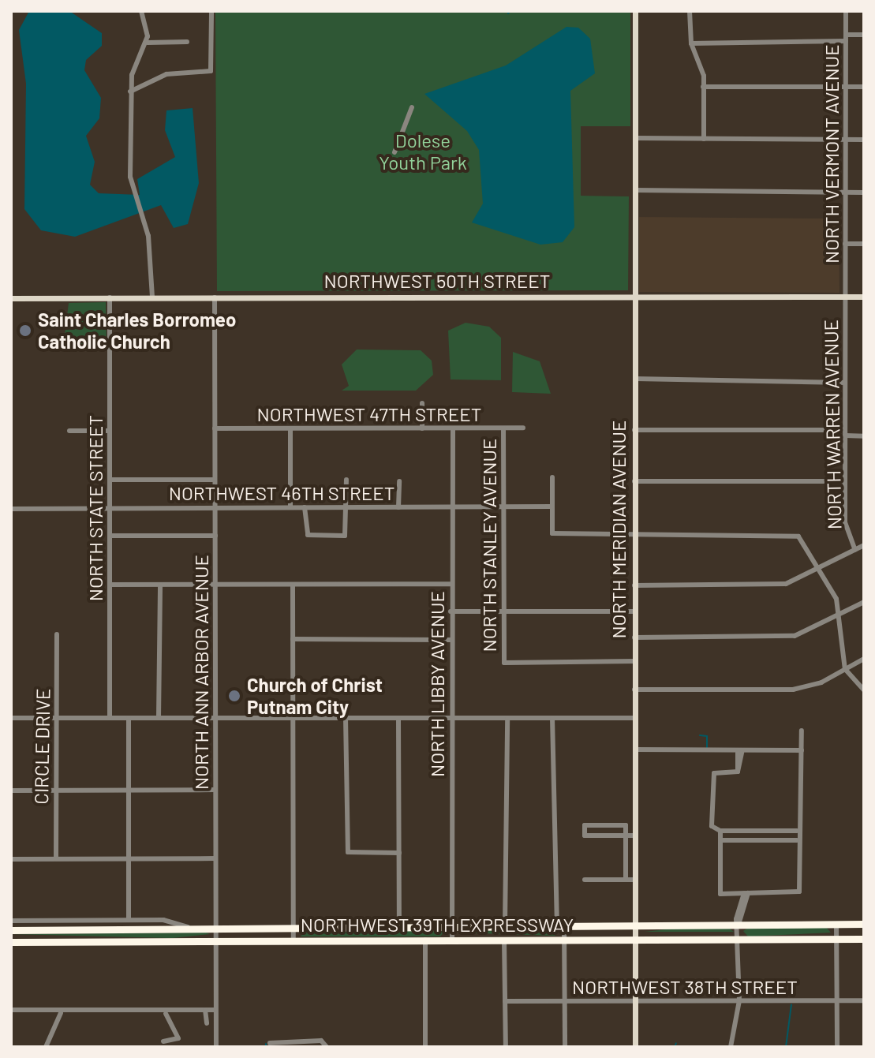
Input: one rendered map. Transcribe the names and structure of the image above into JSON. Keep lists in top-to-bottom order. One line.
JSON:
{"streets":{"highway":["NORTHWEST 39TH EXPRESSWAY"],"main road":["NORTHWEST 50TH STREET","NORTH MERIDIAN AVENUE"],"street":["NORTH VERMONT AVENUE","NORTHWEST 47TH STREET","NORTH WARREN AVENUE","NORTHWEST 46TH STREET","NORTH STATE STREET","NORTH STANLEY AVENUE","NORTH ANN ARBOR AVENUE","NORTH LIBBY AVENUE","CIRCLE DRIVE","NORTHWEST 38TH STREET"]},"crossings":[["NORTH VERMONT AVENUE","NORTHWEST 50TH STREET"],["NORTH VERMONT AVENUE","NORTH WARREN AVENUE"],["NORTHWEST 50TH STREET","NORTH WARREN AVENUE"],["NORTHWEST 50TH STREET","NORTH STATE STREET"],["NORTHWEST 50TH STREET","NORTH MERIDIAN AVENUE"],["NORTHWEST 50TH STREET","NORTH ANN ARBOR AVENUE"],["NORTHWEST 47TH STREET","NORTH STANLEY AVENUE"],["NORTHWEST 47TH STREET","NORTH ANN ARBOR AVENUE"],["NORTHWEST 47TH STREET","NORTH LIBBY AVENUE"],["NORTHWEST 46TH STREET","NORTH STATE STREET"],["NORTHWEST 46TH STREET","NORTH STANLEY AVENUE"],["NORTHWEST 46TH STREET","NORTH ANN ARBOR AVENUE"],["NORTHWEST 46TH STREET","NORTH LIBBY AVENUE"],["NORTH MERIDIAN AVENUE","NORTH STANLEY AVENUE"],["NORTH MERIDIAN AVENUE","NORTHWEST 39TH EXPRESSWAY"],["NORTH MERIDIAN AVENUE","NORTHWEST 38TH STREET"],["NORTH ANN ARBOR AVENUE","NORTHWEST 39TH EXPRESSWAY"],["NORTH LIBBY AVENUE","NORTHWEST 39TH EXPRESSWAY"]],"parks":["Dolese Youth Park"],"places":["Saint Charles Borromeo Catholic Church","Church of Christ Putnam City"]}
